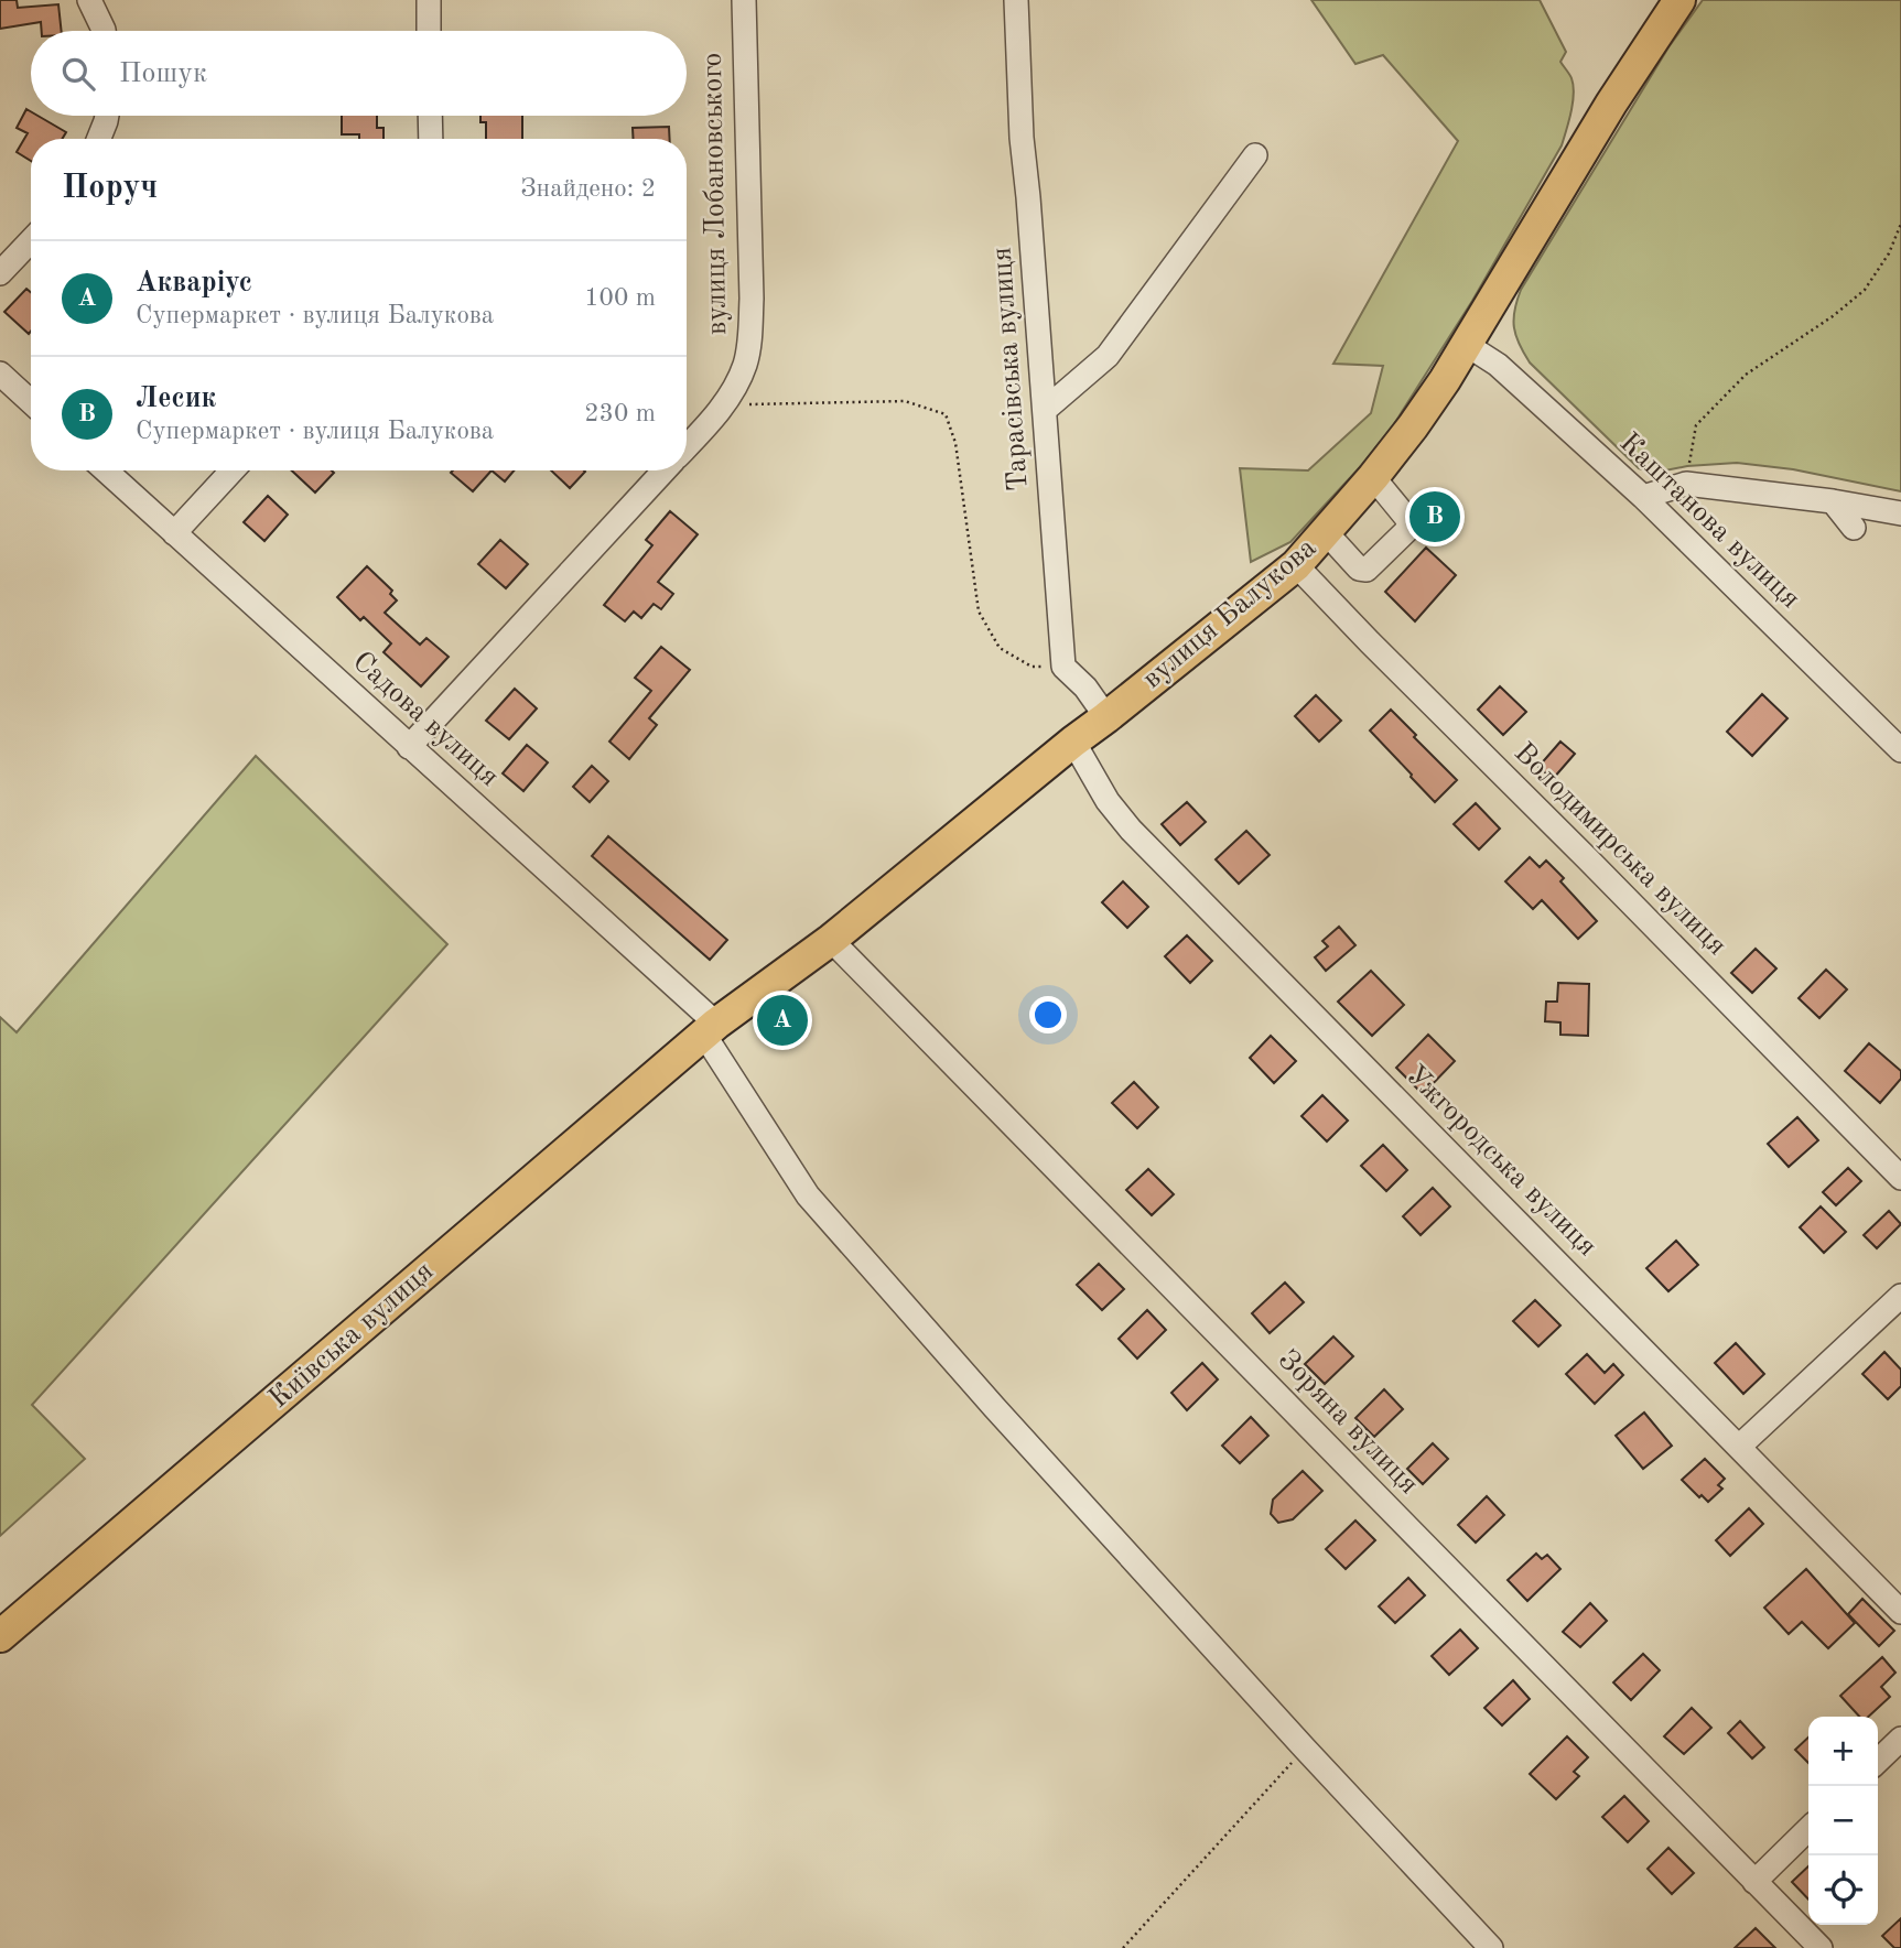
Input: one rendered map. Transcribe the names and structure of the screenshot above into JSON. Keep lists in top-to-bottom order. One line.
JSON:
{"streets":{"main road":["вулиця Балукова","Київська вулиця"],"street":["вулиця Лобановського","Тарасівська вулиця","Каштанова вулиця","Садова вулиця","Володимирська вулиця","Ужгородська вулиця","Зоряна вулиця"]},"crossings":[["вулиця Лобановського","Садова вулиця"],["Каштанова вулиця","вулиця Балукова"],["вулиця Балукова","Садова вулиця"],["вулиця Балукова","Володимирська вулиця"],["вулиця Балукова","Ужгородська вулиця"],["вулиця Балукова","Київська вулиця"],["вулиця Балукова","Зоряна вулиця"],["Садова вулиця","Київська вулиця"]],"page":{"search":"Пошук","heading":["Поруч","Знайдено: 2"],"list":[{"mark":"A","name":"Акваріус","note":"Супермаркет · вулиця Балукова","value":"100 m"},{"mark":"B","name":"Лесик","note":"Супермаркет · вулиця Балукова","value":"230 m"}],"pins":["B","A"],"map_buttons":["+","−"]}}
